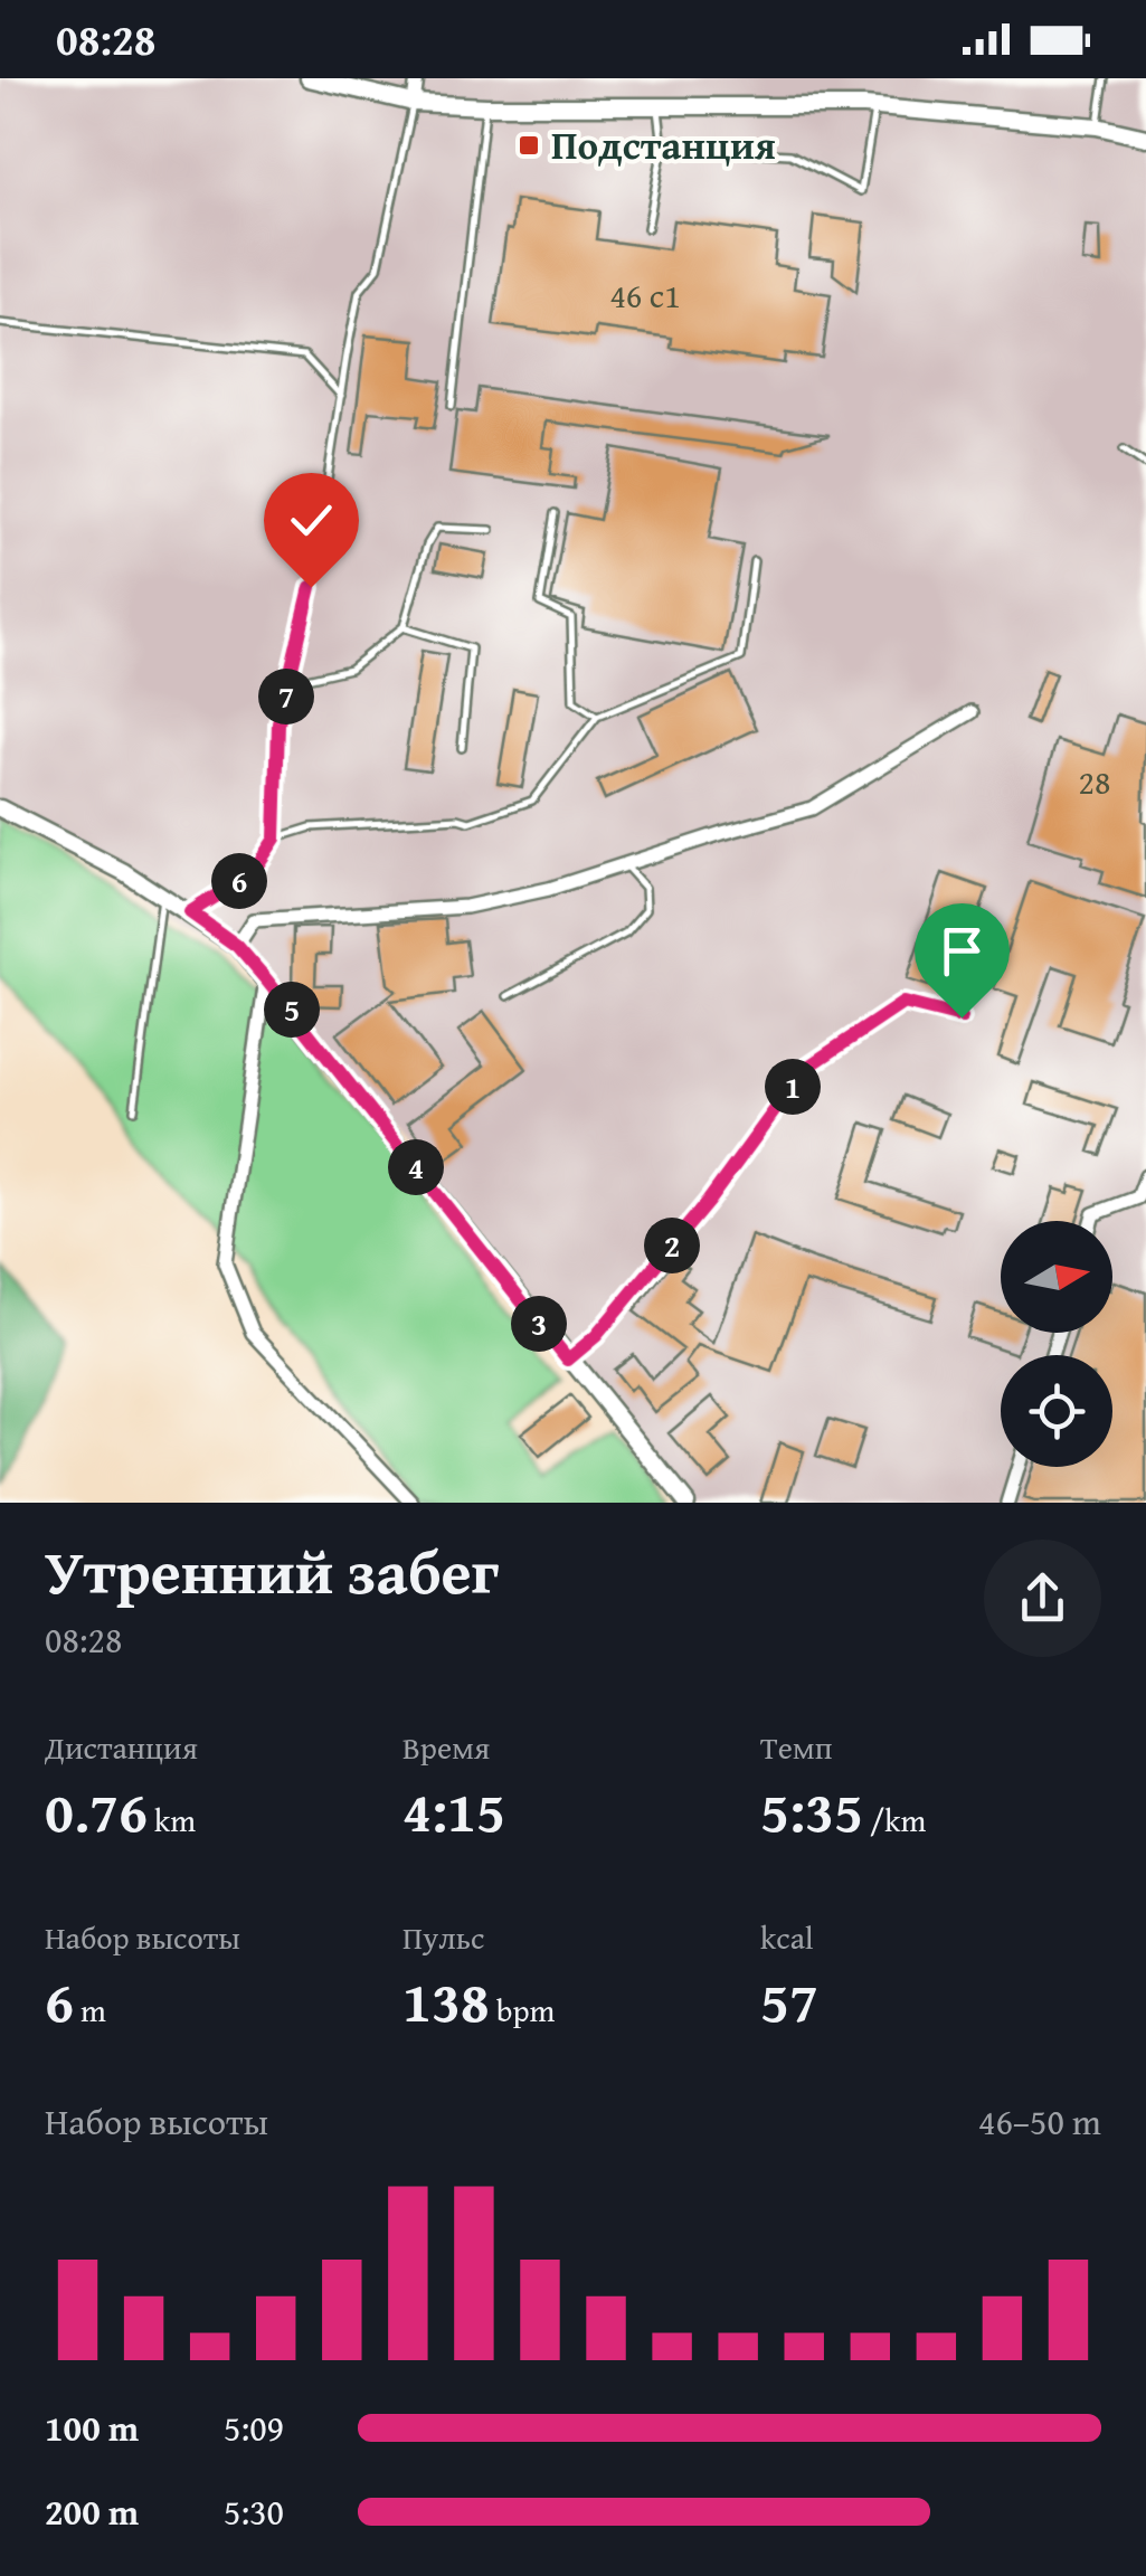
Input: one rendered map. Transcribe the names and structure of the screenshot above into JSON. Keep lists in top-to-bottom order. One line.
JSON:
{"places":{"transit":["Подстанция"]},"house_numbers":["46 с1","28"],"north":"right","page":{"status":"08:28","pins":["7","6","5","1","4","2","3"],"heading":["Утренний забег","08:28"],"stats":[["Дистанция","0.76 km"],["Время","4:15"],["Темп","5:35 /km"],["Набор высоты","6 m"],["Пульс","138 bpm"],["kcal","57"]],"chart":["Набор высоты","46–50 m"],"list":[{"name":"100 m","note":"5:09"},{"name":"200 m","note":"5:30"}]}}
